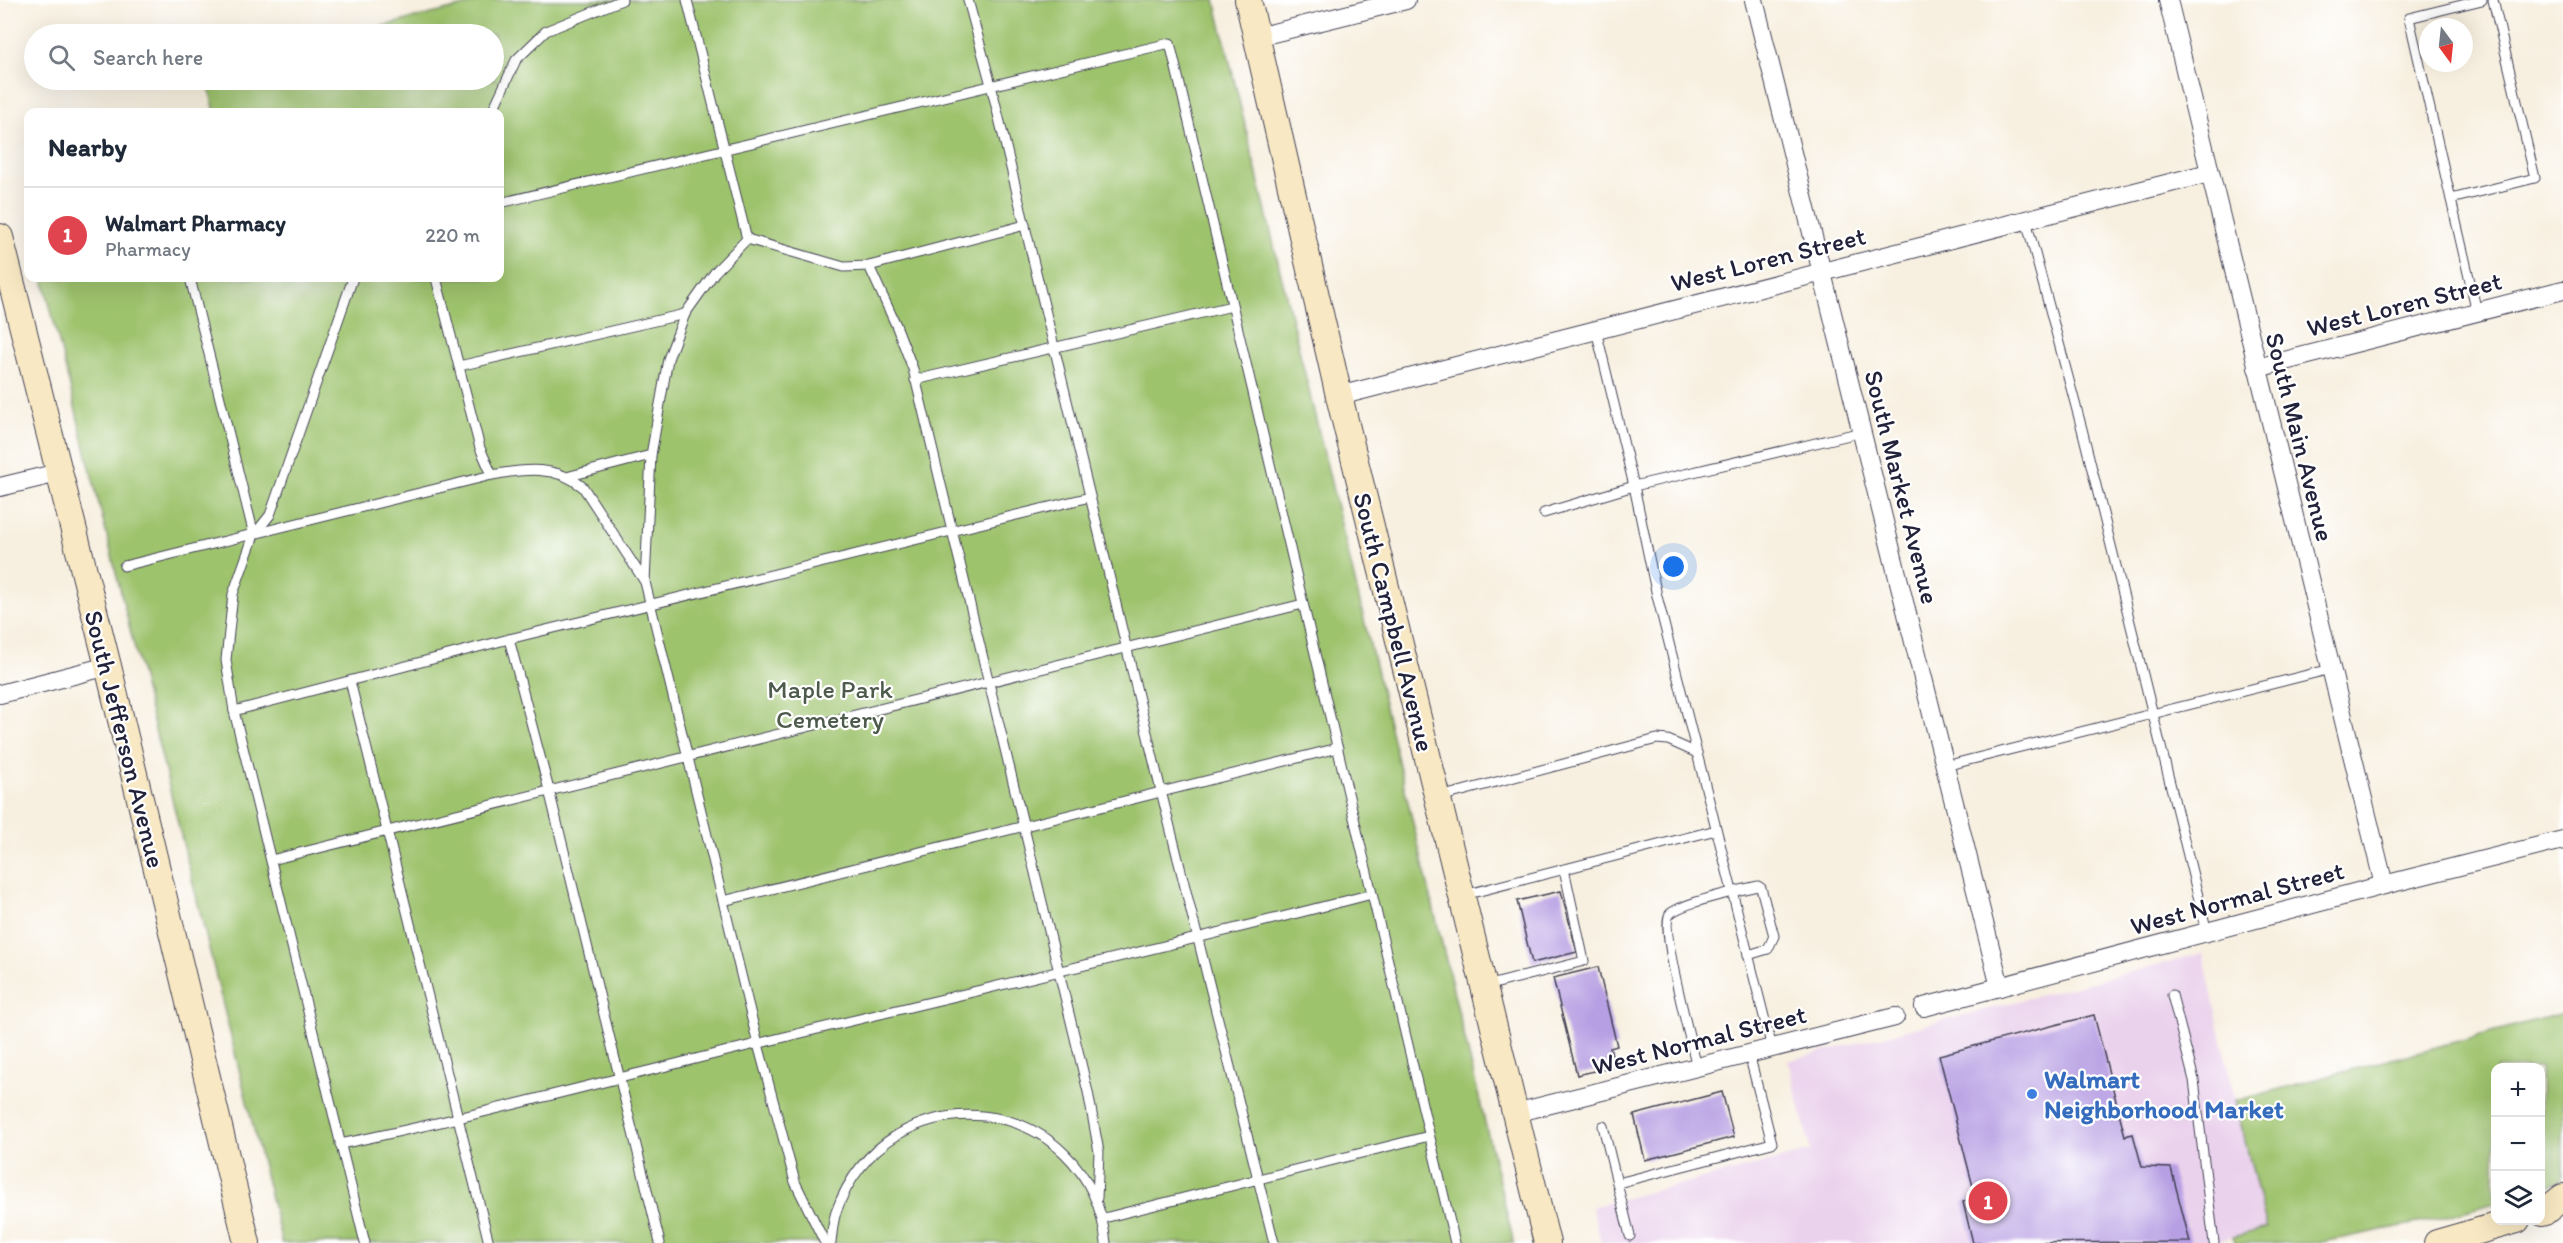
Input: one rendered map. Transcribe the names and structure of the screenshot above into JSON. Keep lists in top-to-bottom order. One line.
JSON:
{"streets":{"main road":["South Campbell Avenue","South Jefferson Avenue"],"street":["West Loren Street","South Main Avenue","South Market Avenue","West Normal Street"]},"crossings":[["West Loren Street","South Main Avenue"],["West Loren Street","South Market Avenue"],["West Loren Street","South Campbell Avenue"],["South Main Avenue","West Normal Street"],["South Market Avenue","West Normal Street"],["South Campbell Avenue","West Normal Street"]],"parks":["Maple Park Cemetery"],"places":["Walmart Neighborhood Market"],"north":"bottom","page":{"search":"Search here","heading":"Nearby","list":[{"mark":"1","name":"Walmart Pharmacy","note":"Pharmacy","value":"220 m"}],"map_buttons":["+","−"],"pins":"1"}}
